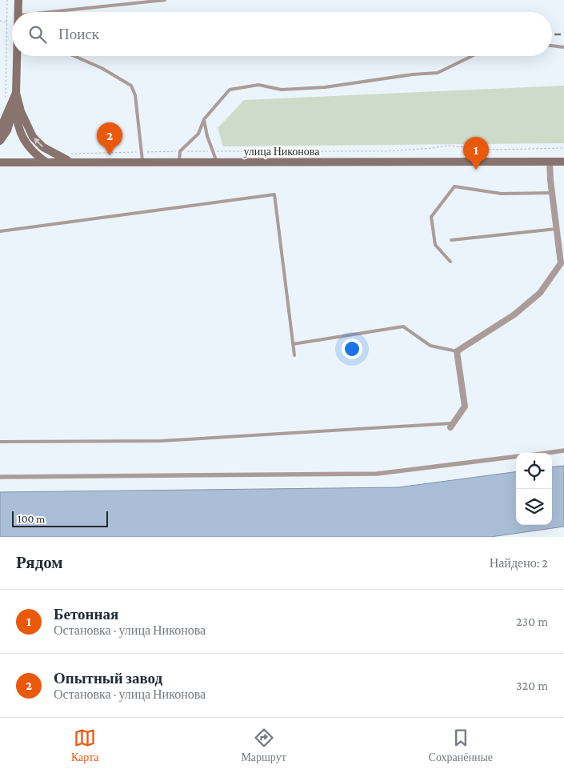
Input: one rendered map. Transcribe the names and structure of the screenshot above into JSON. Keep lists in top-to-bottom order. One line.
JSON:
{"streets":{"main road":["улица Никонова"]},"scale_bar":"100 m","page":{"search":"Поиск","pins":["2","1"],"scale":"100 m","heading":["Рядом","Найдено: 2"],"list":[{"mark":"1","name":"Бетонная","note":"Остановка · улица Никонова","value":"230 m"},{"mark":"2","name":"Опытный завод","note":"Остановка · улица Никонова","value":"320 m"}],"nav":["Карта","Маршрут","Сохранённые"]}}
